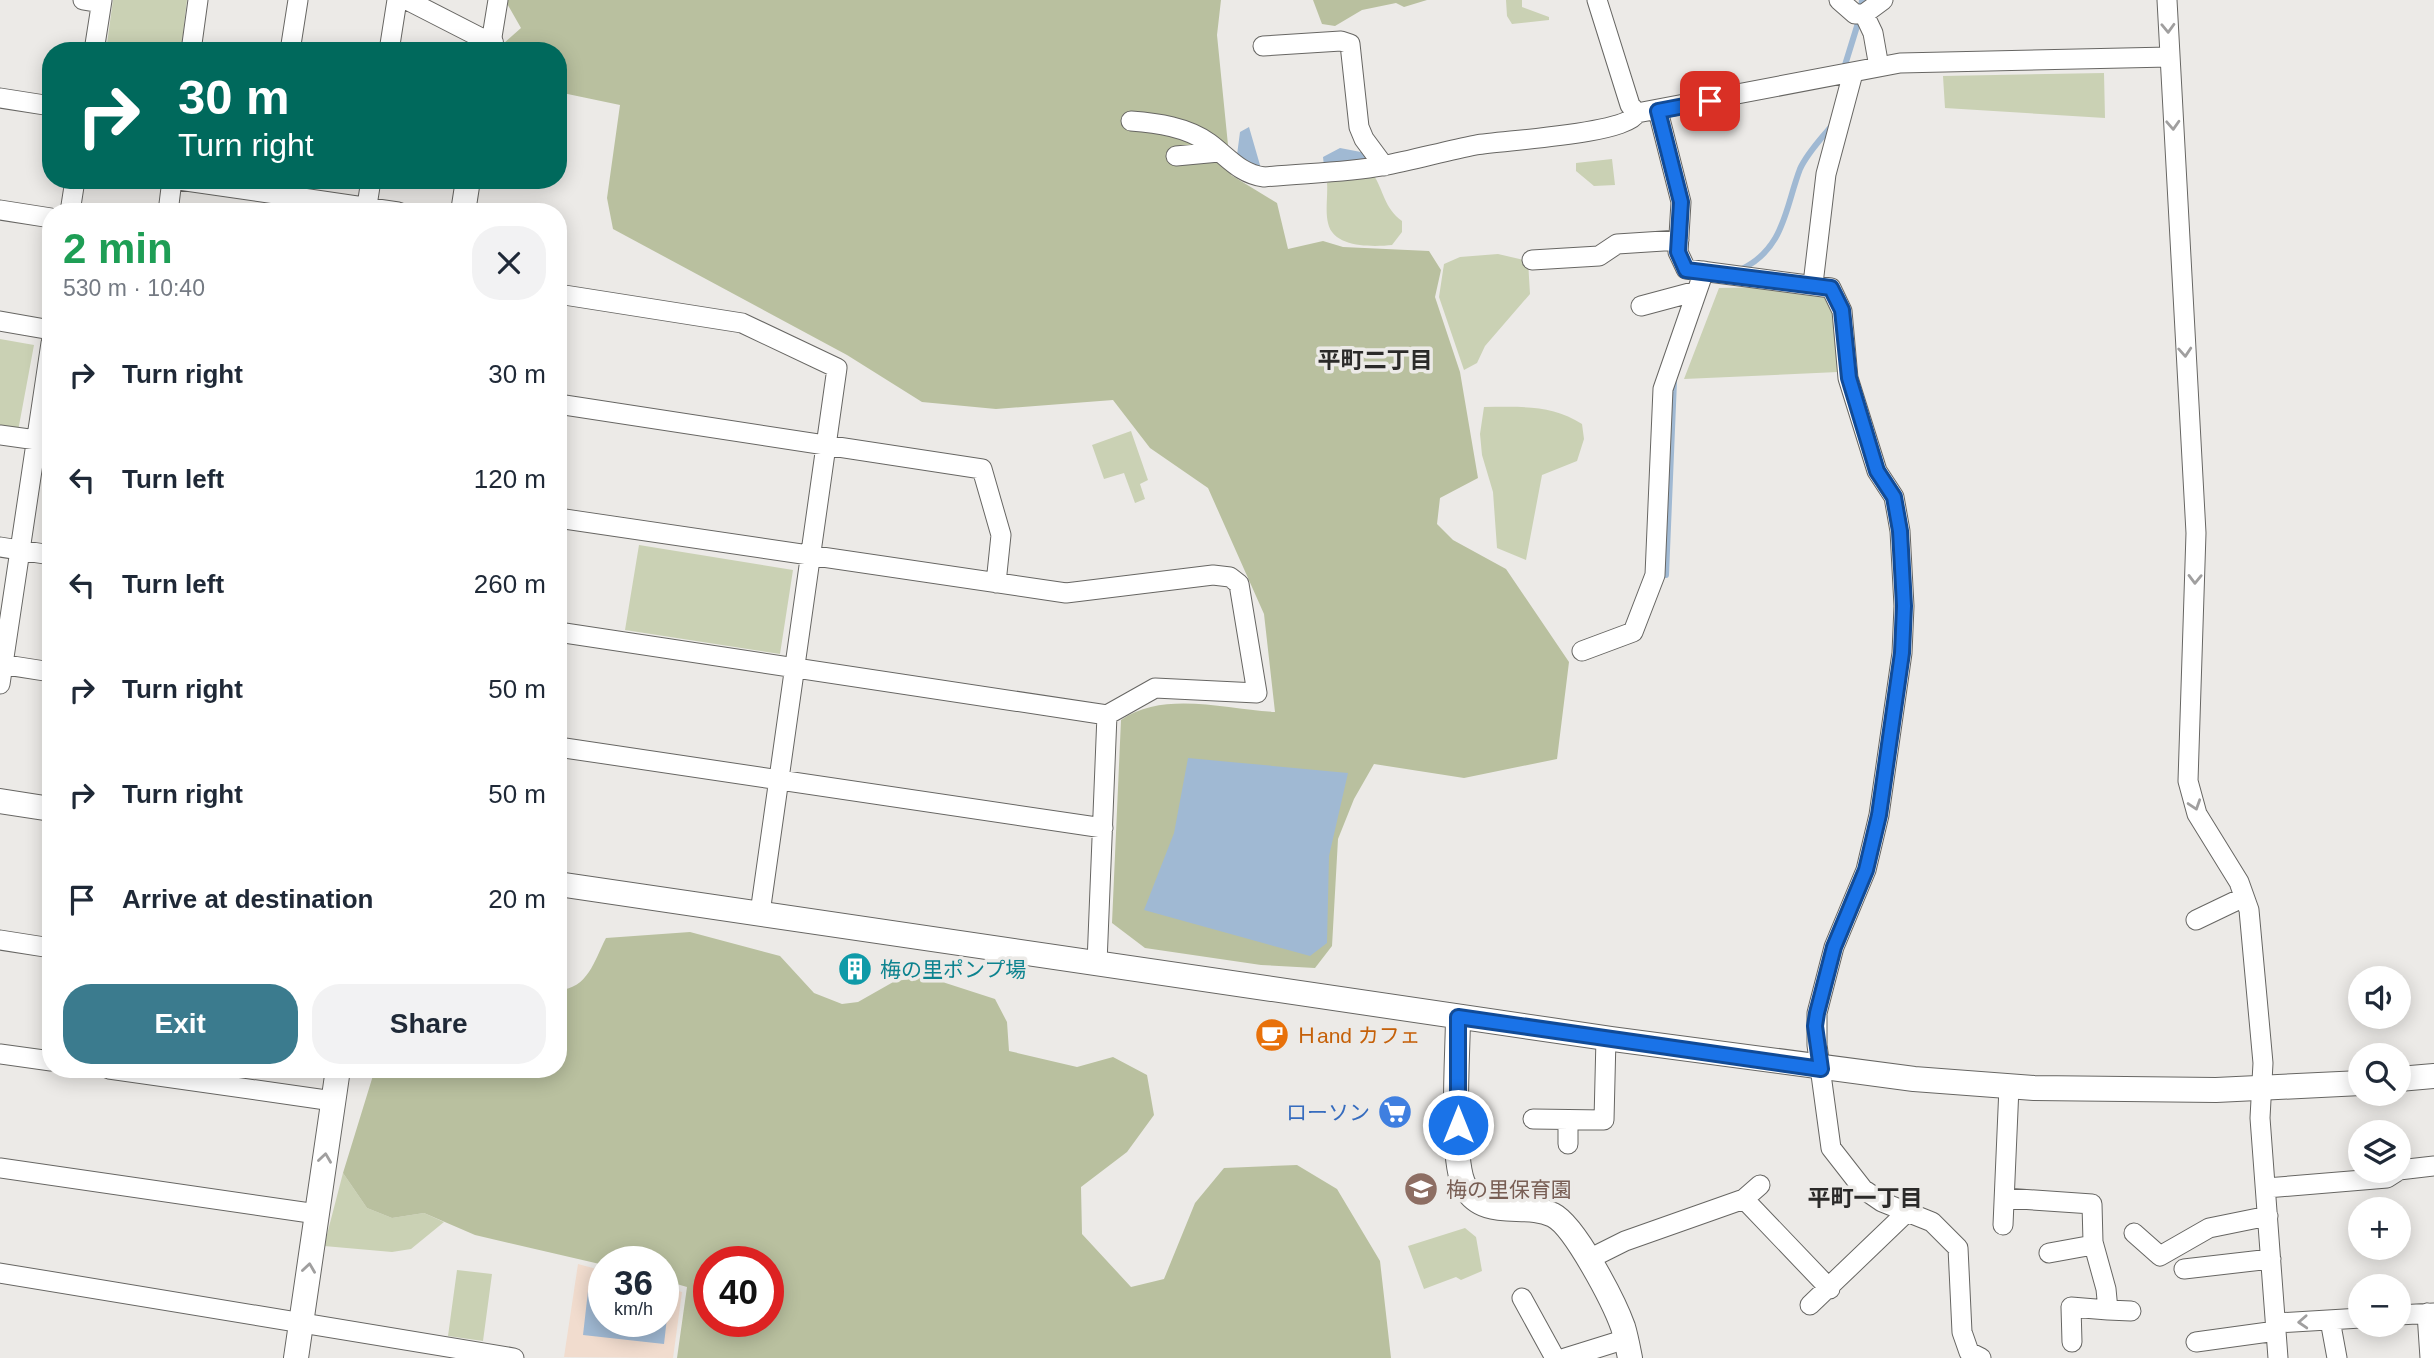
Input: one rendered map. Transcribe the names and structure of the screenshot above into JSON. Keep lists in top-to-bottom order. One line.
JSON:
{"districts":["平町二丁目","平町一丁目"],"places":{"building":["梅の里ポンプ場"],"cafe":["Ｈand カフェ"],"supermarket":["ローソン"],"school or university":["梅の里保育園"]},"page":{"turn":["30 m","Turn right"],"heading":["2 min","530 m · 10:40"],"list":[{"name":"Turn right","value":"30 m"},{"name":"Turn left","value":"120 m"},{"name":"Turn left","value":"260 m"},{"name":"Turn right","value":"50 m"},{"name":"Turn right","value":"50 m"},{"name":"Arrive at destination","value":"20 m"}],"map_buttons":["+","−"],"buttons":["Exit","Share"],"speed":"36 km/h","limit":"40"}}
